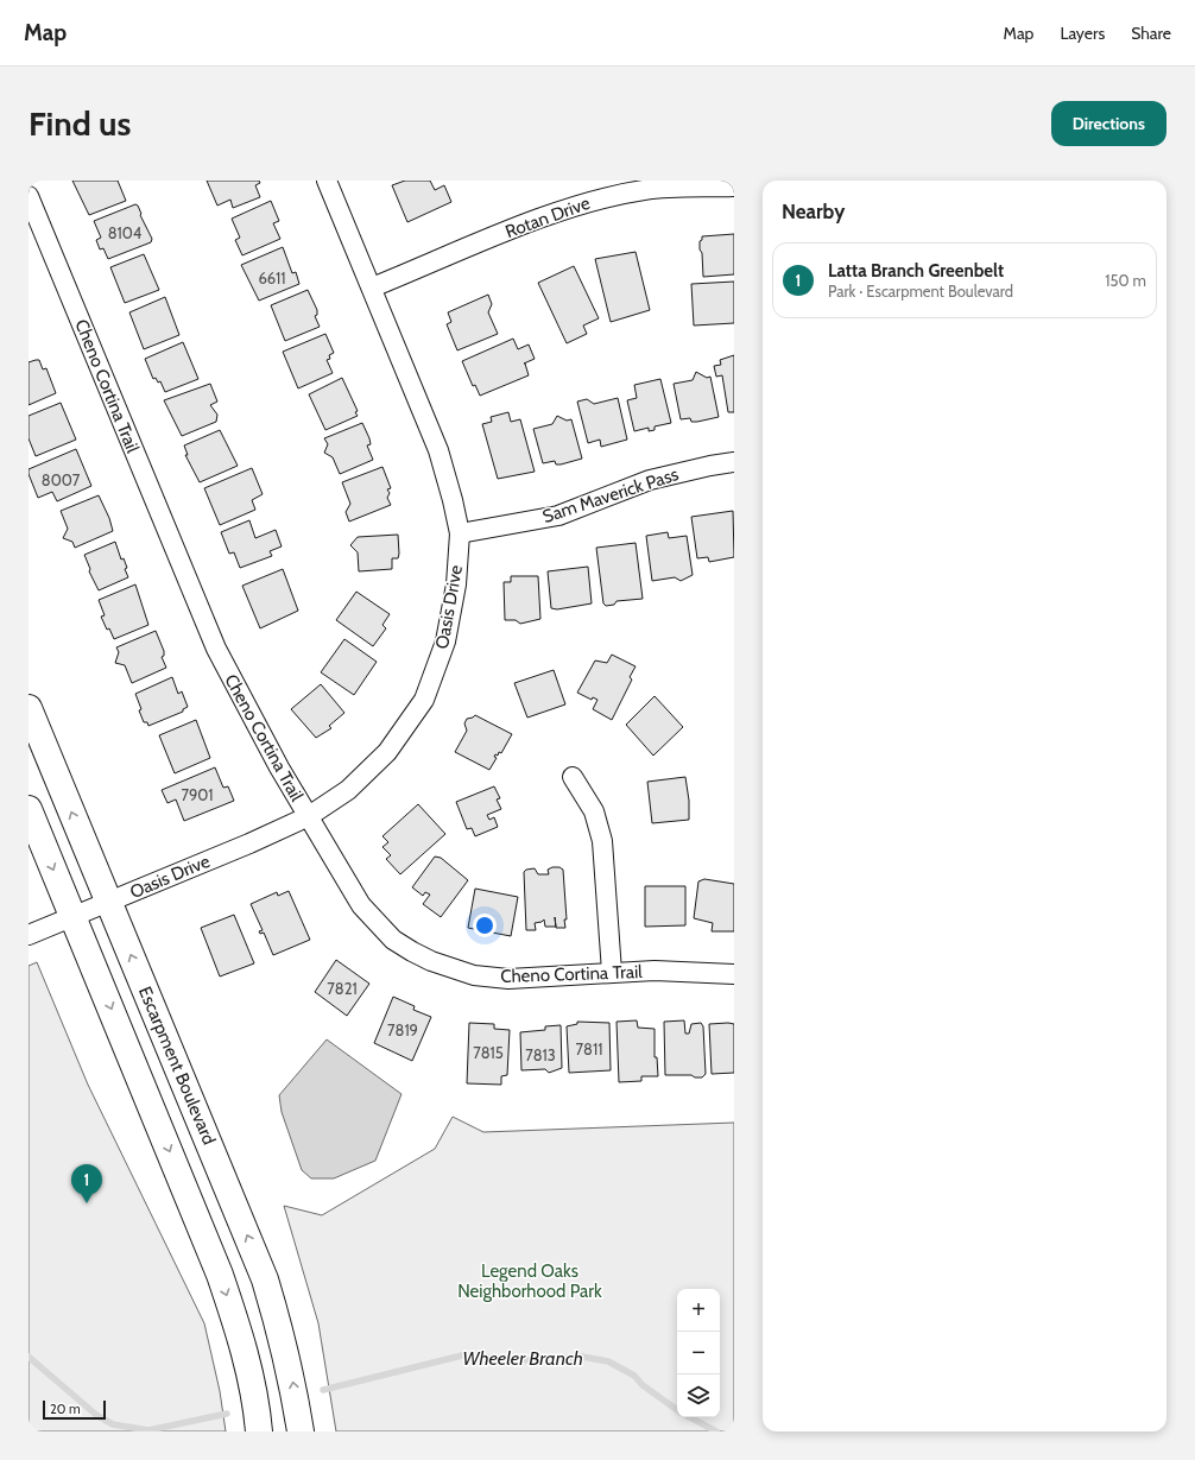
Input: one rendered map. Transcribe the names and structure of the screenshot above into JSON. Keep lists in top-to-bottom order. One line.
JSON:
{"streets":{"main road":["Escarpment Boulevard"],"street":["Rotan Drive","Cheno Cortina Trail","Sam Maverick Pass","Oasis Drive"]},"crossings":[["Rotan Drive","Oasis Drive"],["Cheno Cortina Trail","Oasis Drive"],["Sam Maverick Pass","Oasis Drive"],["Oasis Drive","Escarpment Boulevard"]],"water":["Wheeler Branch"],"parks":["Legend Oaks Neighborhood Park"],"house_numbers":["8104","6611","8007","7901","7821","7819","7811","7815","7813"],"scale_bar":"20 m","page":{"header":"Map","nav":["Map","Layers","Share"],"buttons":"Directions","title":"Find us","heading":"Nearby","list":[{"mark":"1","name":"Latta Branch Greenbelt","note":"Park · Escarpment Boulevard","value":"150 m"}],"pins":"1","map_buttons":["+","−"],"scale":"20 m"}}
